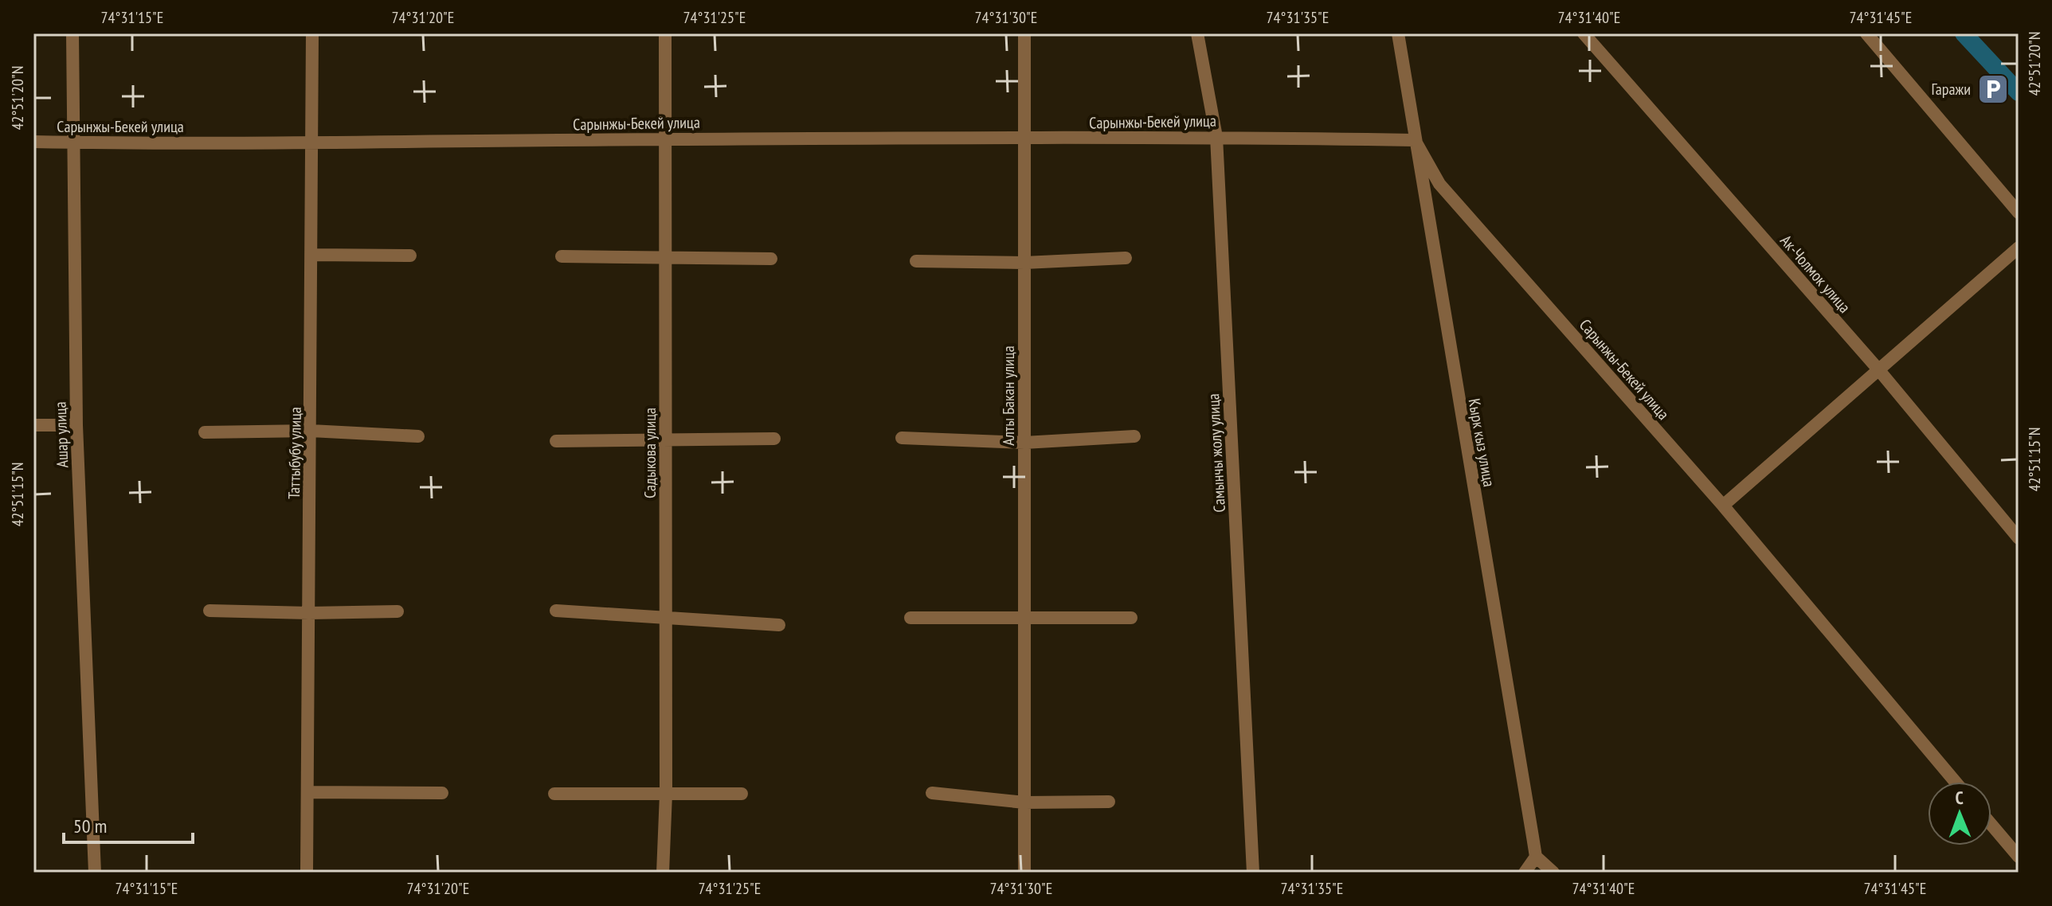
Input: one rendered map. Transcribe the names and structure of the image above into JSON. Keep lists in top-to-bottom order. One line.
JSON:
{"streets":{"street":["Сарынжы-Бекей улица","Ак-Чолмок улица","Алты Бакан улица","Ашар улица","Кырк кыз улица","Таттыбубу улица","Садыкова улица","Самынчы жолу улица"]},"crossings":[["Сарынжы-Бекей улица","Алты Бакан улица"],["Сарынжы-Бекей улица","Ашар улица"],["Сарынжы-Бекей улица","Кырк кыз улица"],["Сарынжы-Бекей улица","Таттыбубу улица"],["Сарынжы-Бекей улица","Садыкова улица"],["Сарынжы-Бекей улица","Самынчы жолу улица"]],"places":{"parking":["Гаражи"]},"scale_bar":"50 m","north":"top","coordinates":["74°31'15\"E","74°31'20\"E","74°31'25\"E","74°31'30\"E","74°31'35\"E","74°31'40\"E","74°31'45\"E","42°51'20\"N","42°51'15\"N"]}
